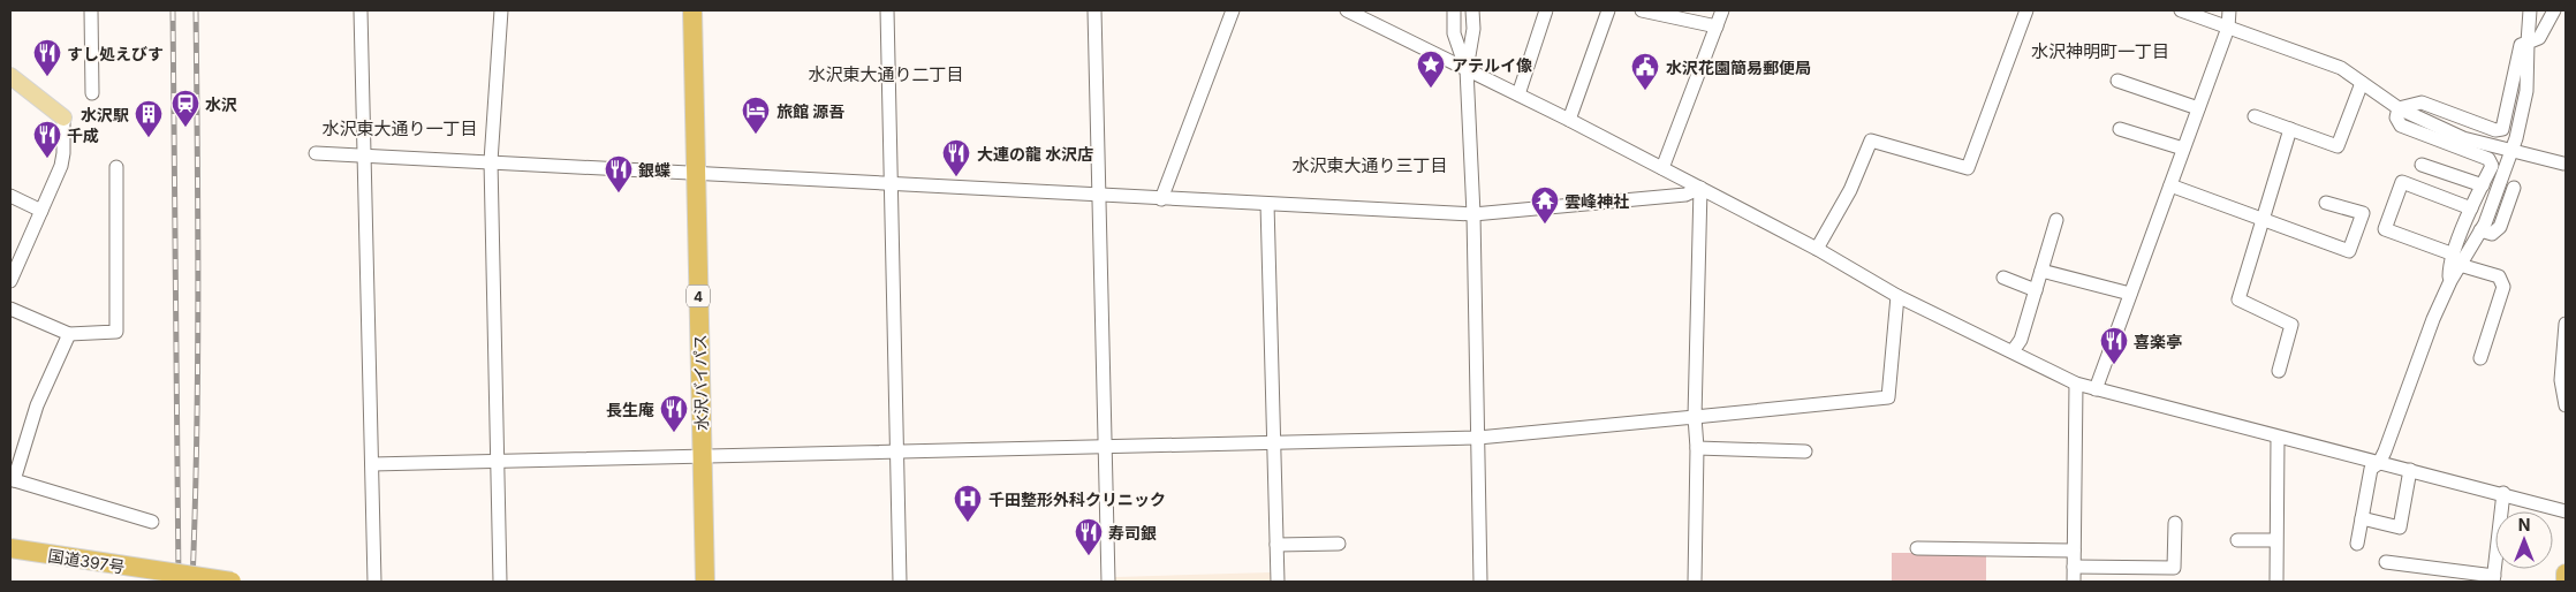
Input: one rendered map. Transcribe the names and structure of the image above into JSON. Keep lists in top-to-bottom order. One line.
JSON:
{"streets":{"highway":["4","水沢バイパス","国道397号"]},"districts":["水沢神明町一丁目","水沢東大通り二丁目","水沢東大通り一丁目","水沢東大通り三丁目"],"places":{"restaurant":["すし処えびす","千成","大連の龍 水沢店","銀蝶","喜楽亭","長生庵","寿司銀"],"place":["アテルイ像"],"public building":["水沢花園簡易郵便局"],"station":["水沢"],"hotel":["旅館 源吾"],"building":["水沢駅"],"temple":["雲峰神社"],"hospital":["千田整形外科クリニック"]},"north":"top"}
